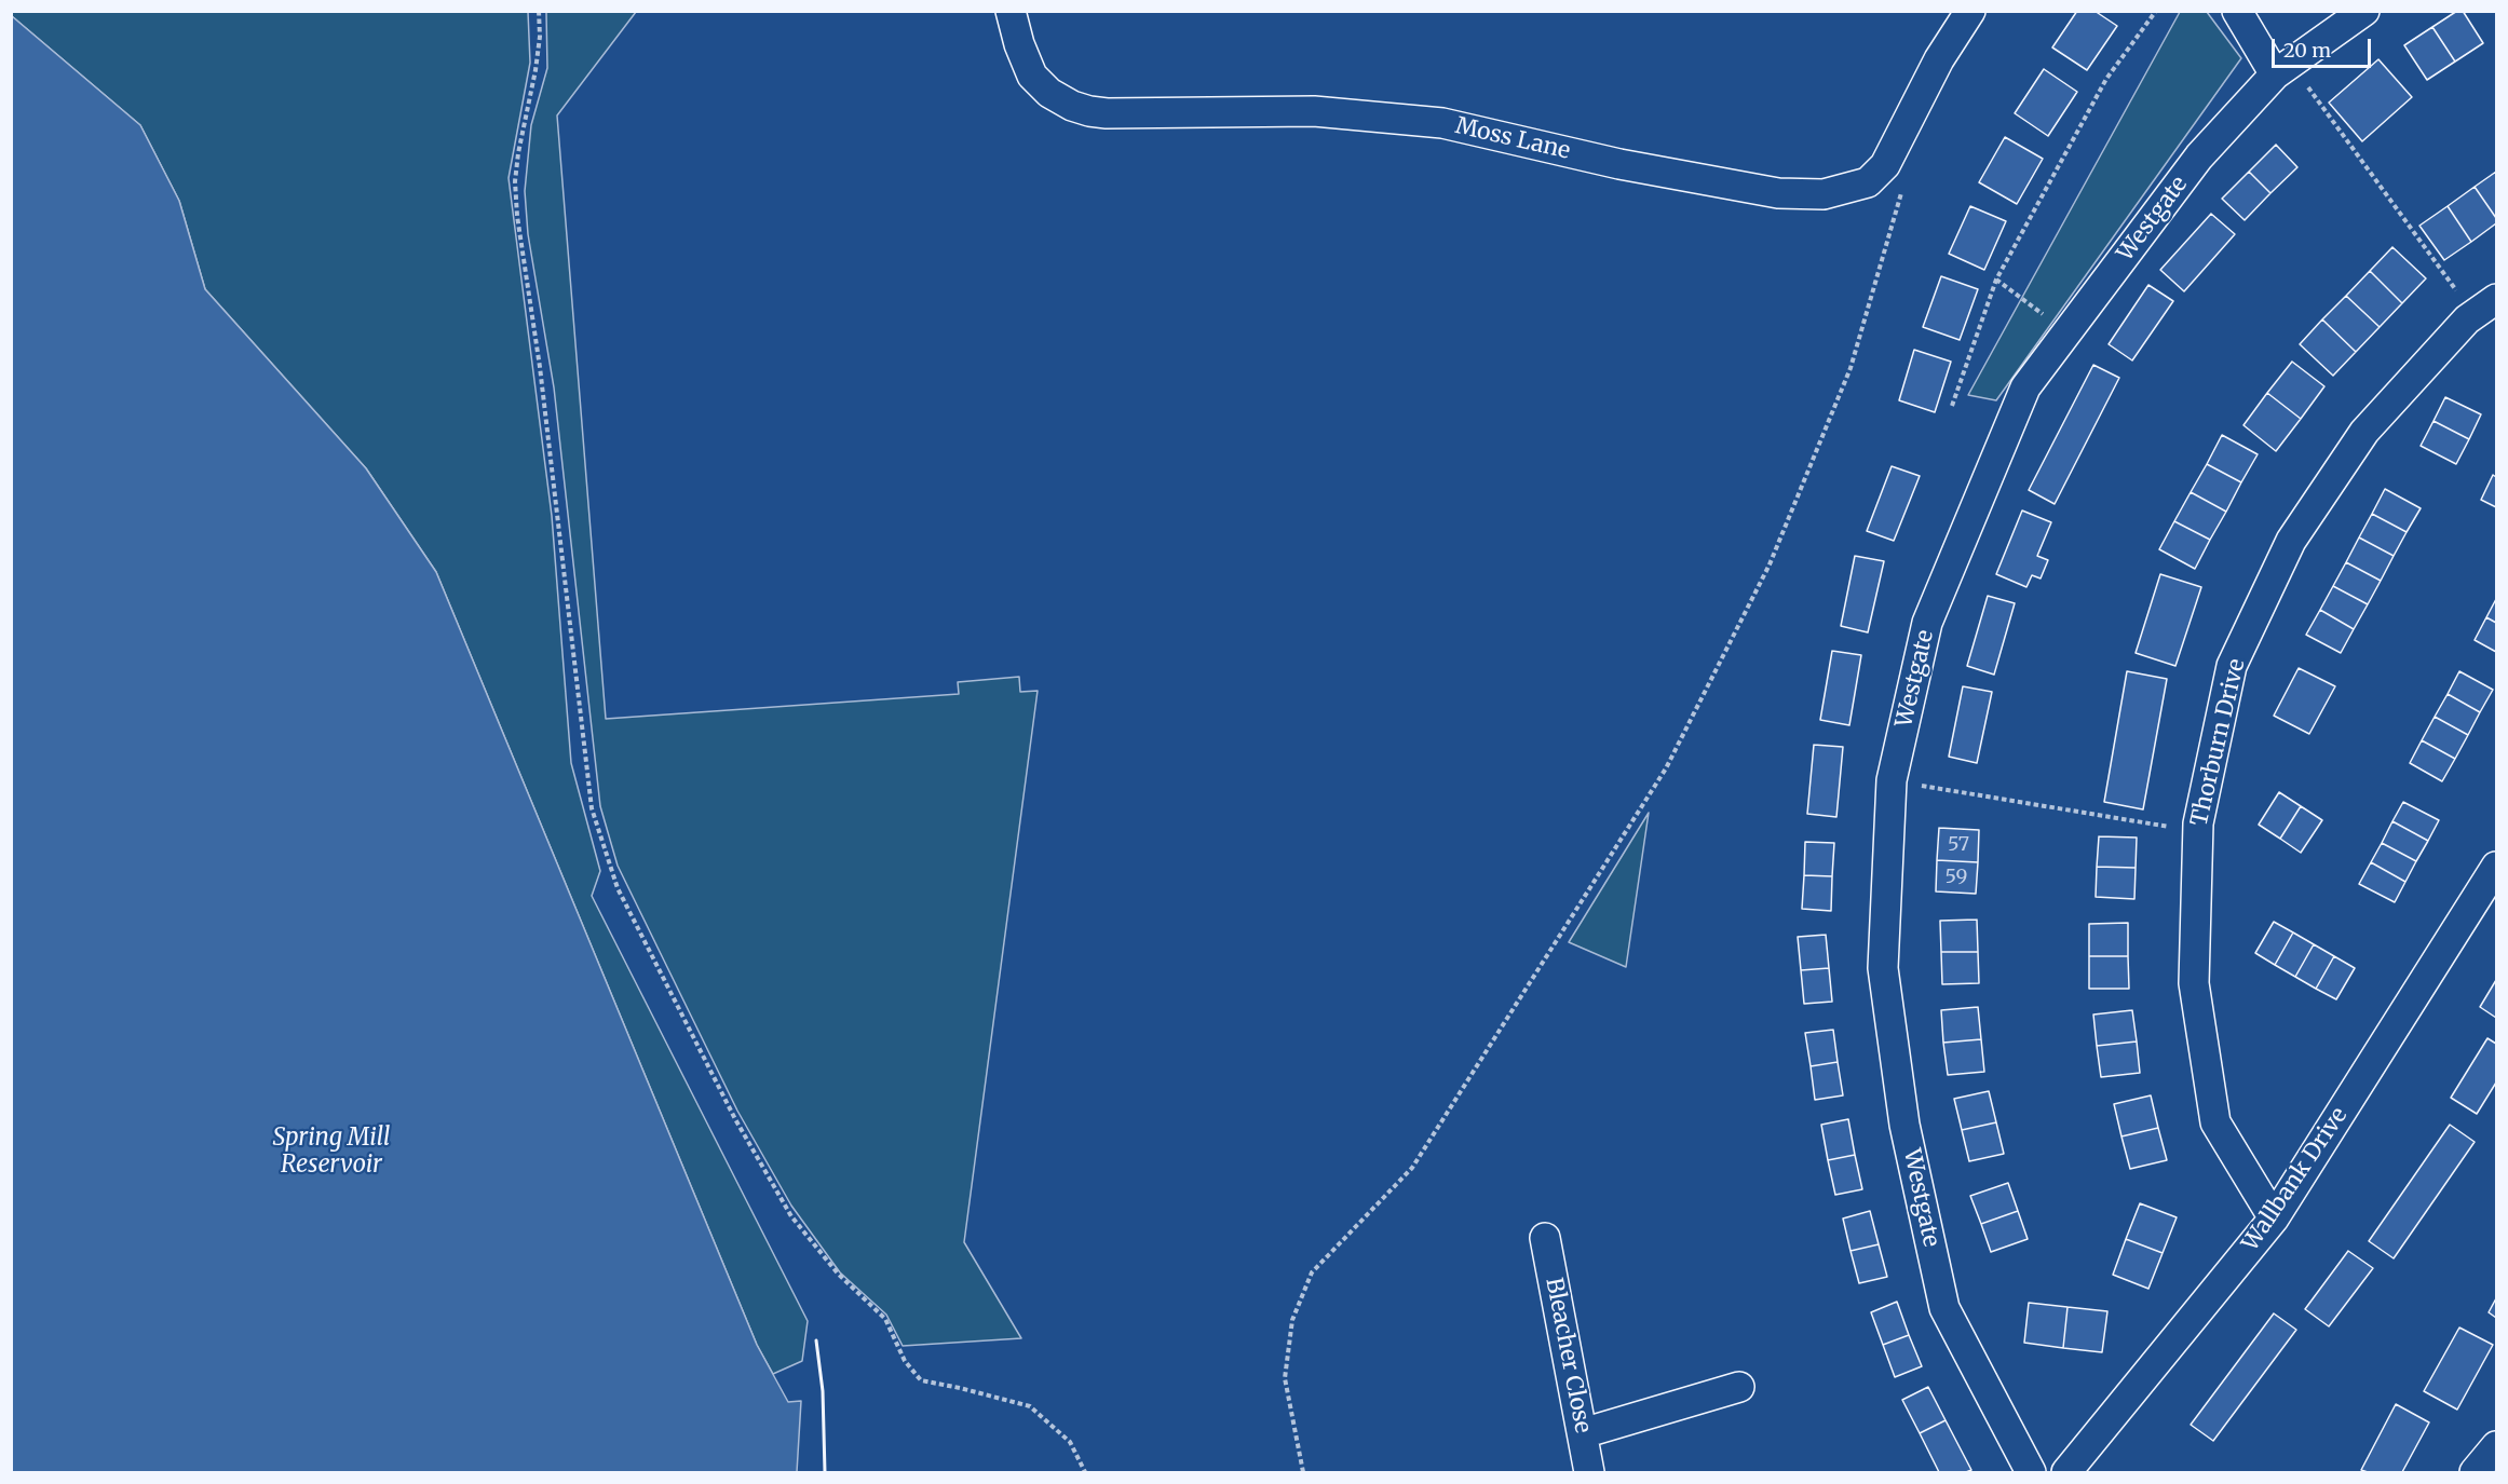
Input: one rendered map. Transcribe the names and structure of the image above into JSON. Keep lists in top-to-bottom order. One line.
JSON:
{"streets":{"street":["Moss Lane","Westgate","Thorburn Drive","Wallbank Drive","Bleacher Close"]},"crossings":[["Thorburn Drive","Wallbank Drive"]],"water":["Spring Mill Reservoir"],"house_numbers":["57","59"],"scale_bar":"20 m"}
